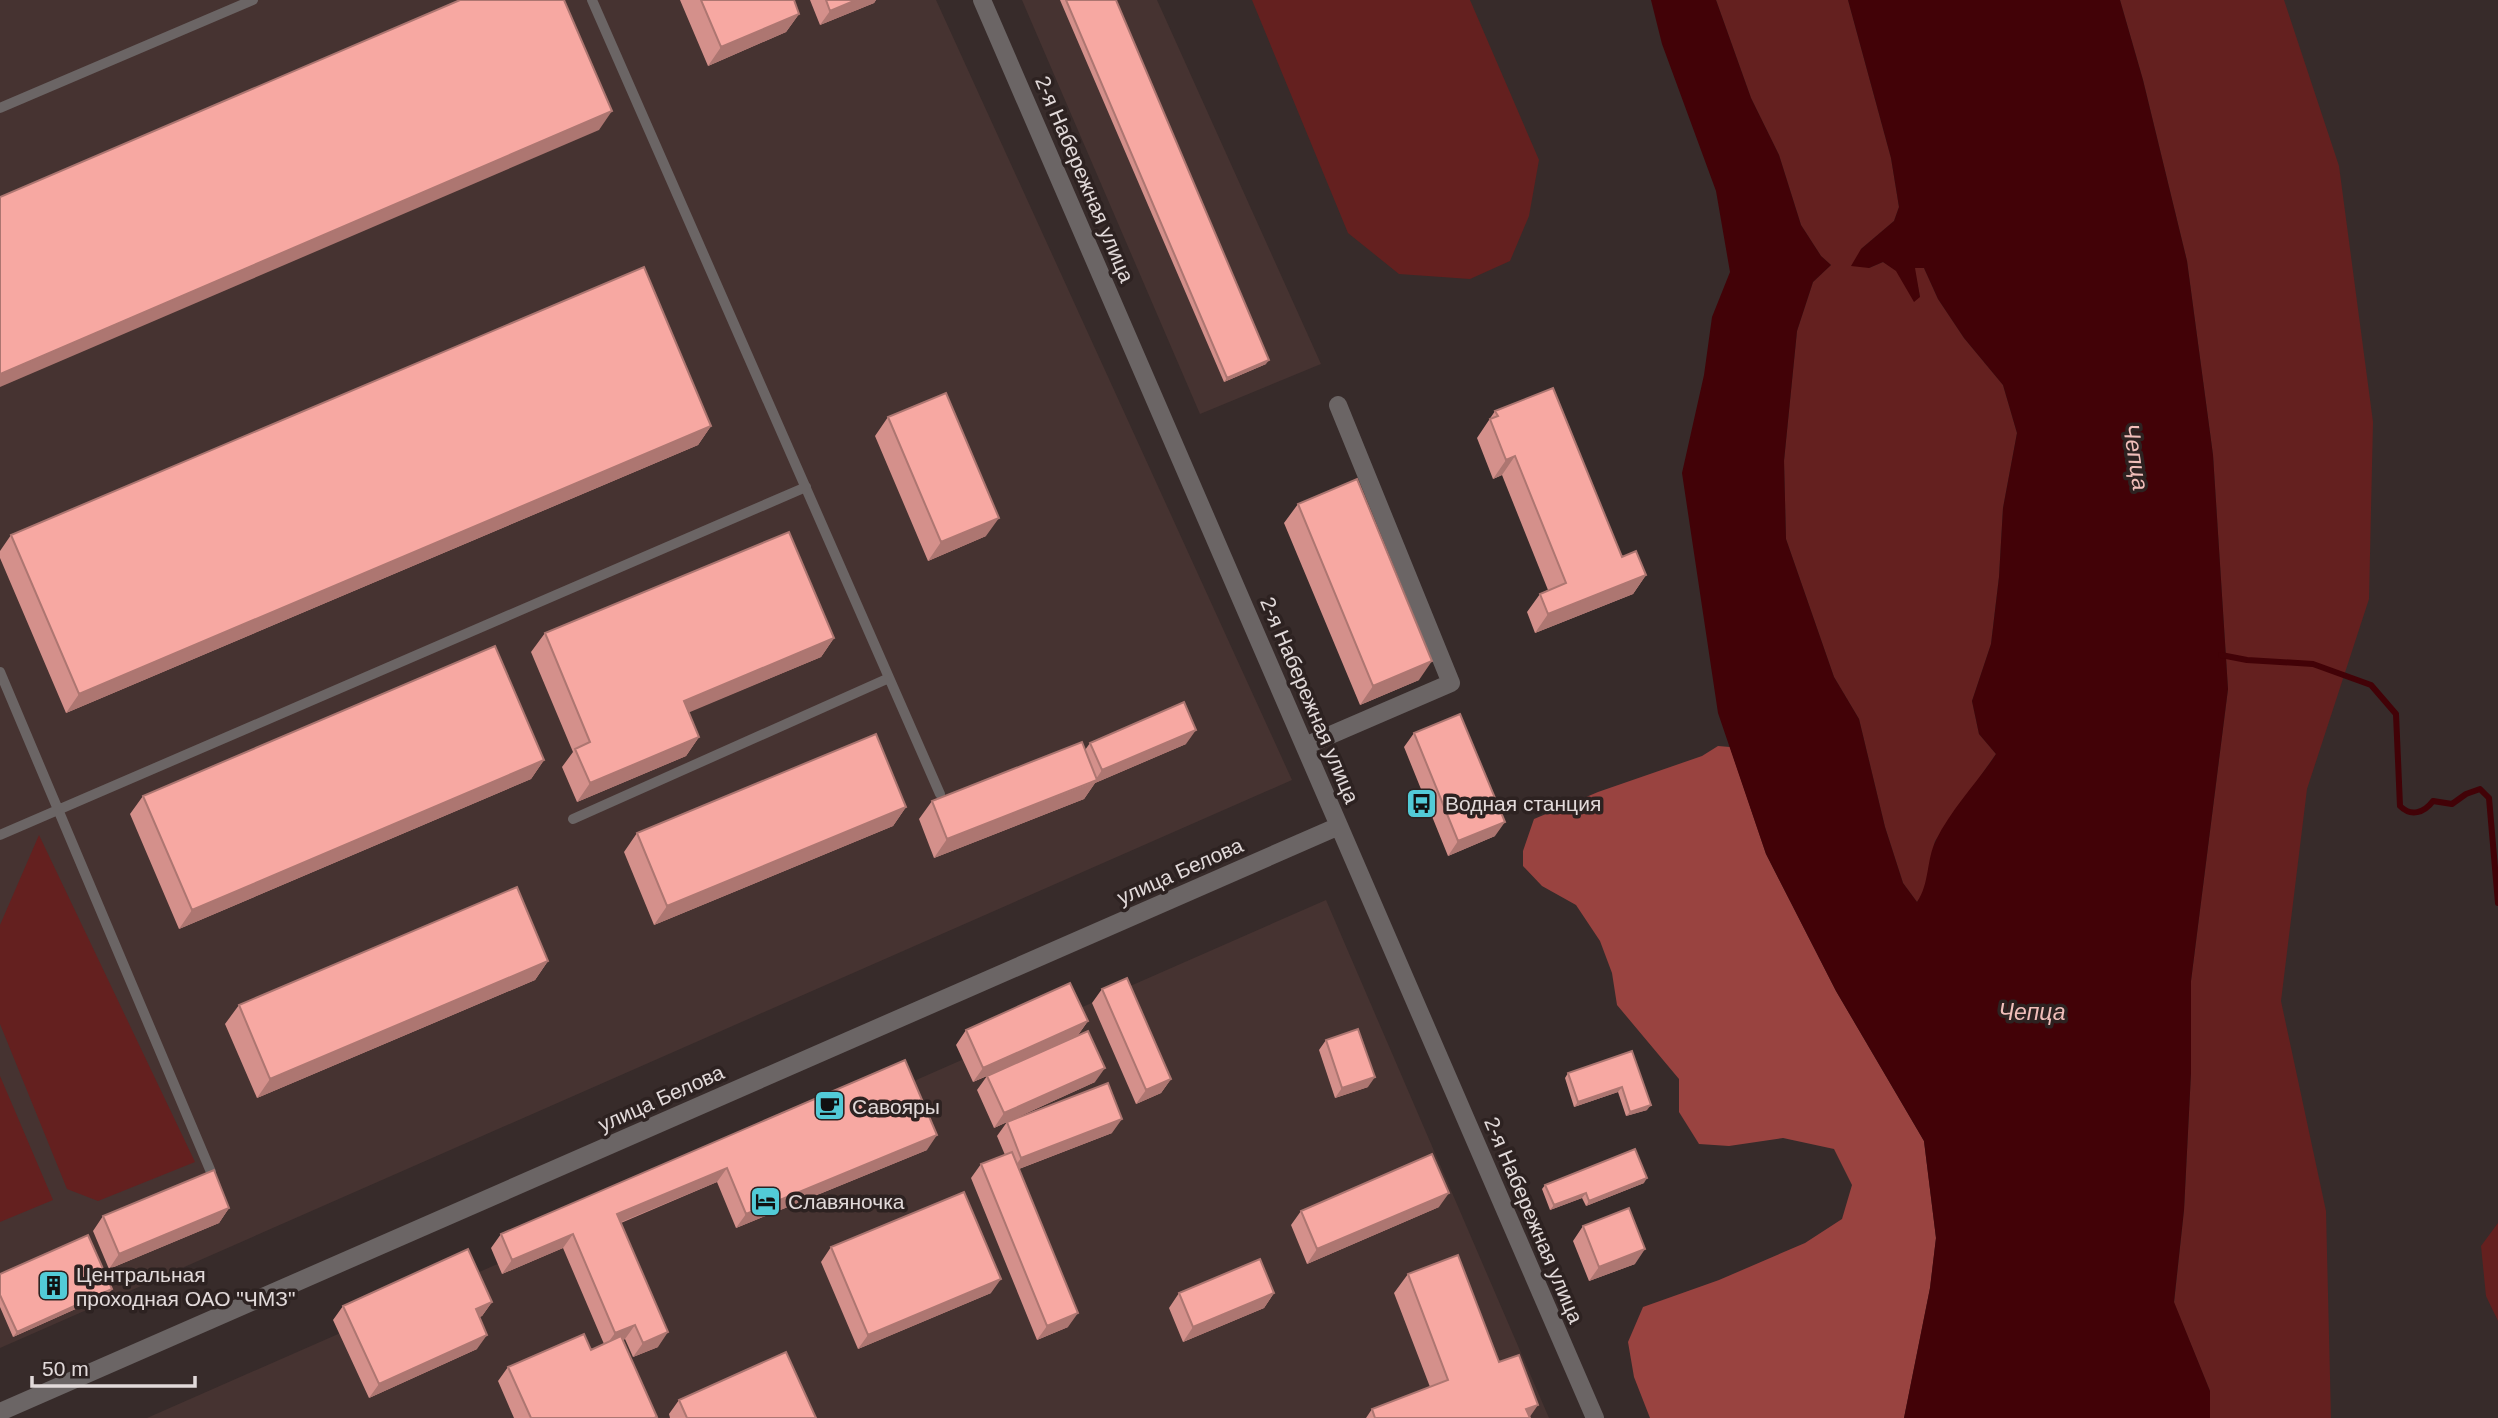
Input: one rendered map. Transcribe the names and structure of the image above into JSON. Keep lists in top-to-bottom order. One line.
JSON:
{"streets":{"street":["2-я Набережная улица","улица Белова"]},"crossings":[["2-я Набережная улица","улица Белова"]],"water":["Чепца"],"places":{"bus stop":["Водная станция"],"cafe":["Савояры"],"hotel":["Славяночка"],"building":["Центральная проходная ОАО \"ЧМЗ\""]},"scale_bar":"50 m"}
